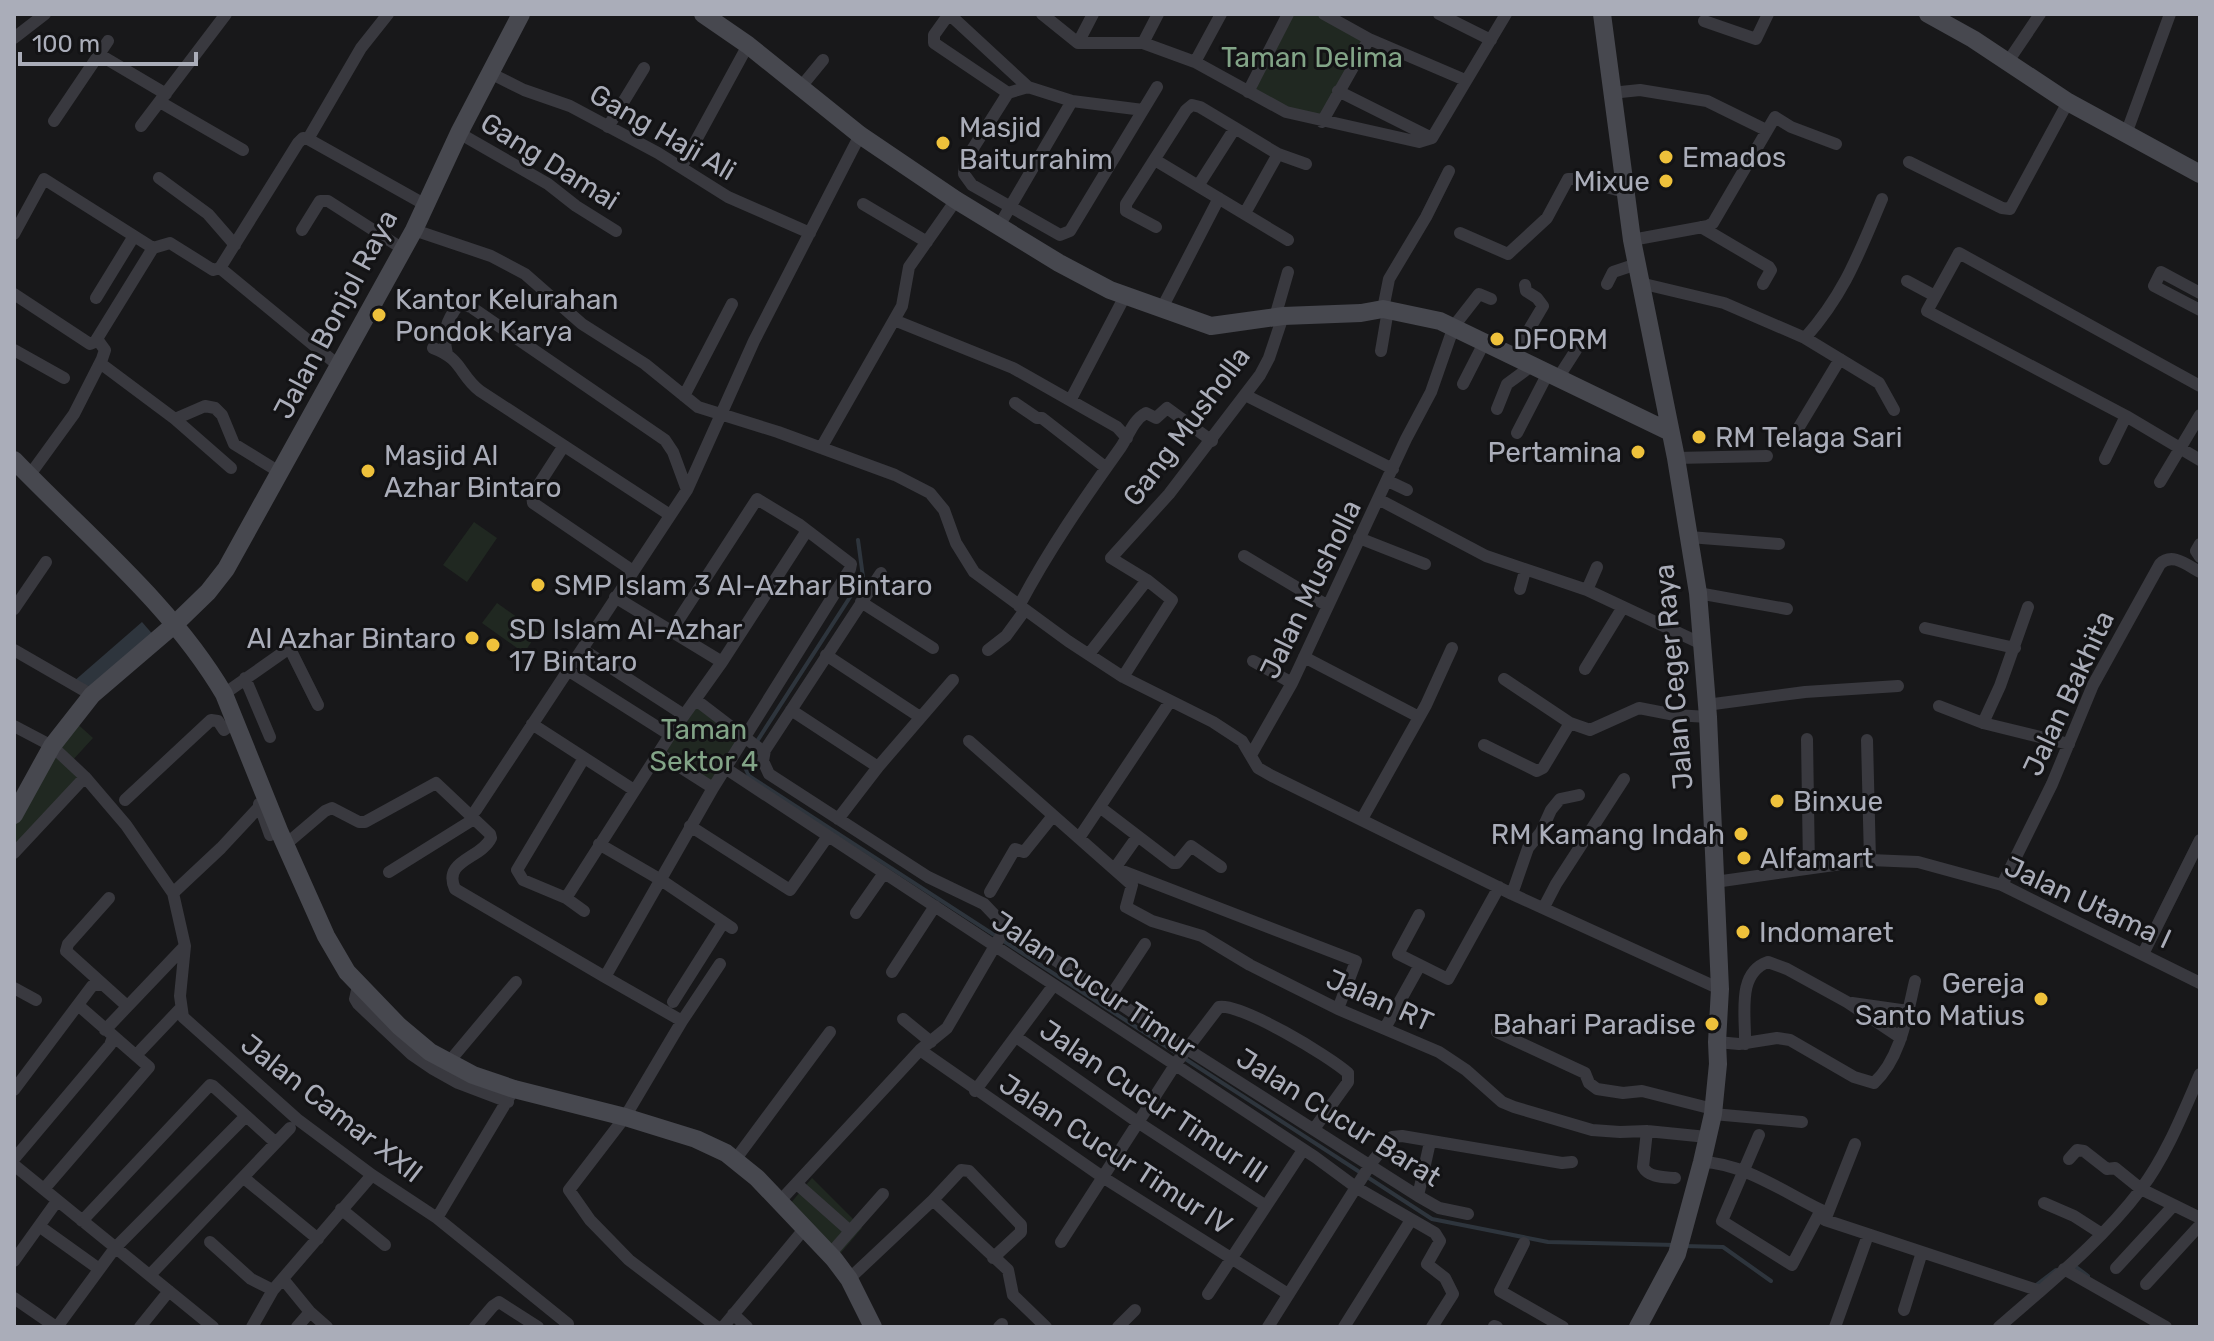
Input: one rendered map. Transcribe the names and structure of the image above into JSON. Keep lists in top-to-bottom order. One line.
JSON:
{"streets":{"main road":["Jalan Bonjol Raya","Jalan Ceger Raya"],"street":["Gang Haji Ali","Gang Damai","Gang Musholla","Jalan Musholla","Jalan Bakhita","Jalan Utama I","Jalan Cucur Timur","Jalan RT","Jalan Cucur Timur III","Jalan Camar XXII","Jalan Cucur Barat","Jalan Cucur Timur IV"]},"crossings":[["Gang Haji Ali","Jalan Bonjol Raya"],["Gang Damai","Jalan Bonjol Raya"],["Jalan Musholla","Jalan Ceger Raya"],["Jalan Ceger Raya","Jalan Utama I"],["Jalan Ceger Raya","Jalan RT"],["Jalan Bakhita","Jalan Utama I"],["Jalan Cucur Timur","Jalan Cucur Barat"]],"parks":["Taman Delima","Taman Sektor 4"],"places":["Masjid Baiturrahim","Emados","Mixue","Kantor Kelurahan Pondok Karya","DFORM","RM Telaga Sari","Pertamina","Masjid Al Azhar Bintaro","SMP Islam 3 Al-Azhar Bintaro","Al Azhar Bintaro","SD Islam Al-Azhar 17 Bintaro","Binxue","RM Kamang Indah","Alfamart","Indomaret","Gereja Santo Matius","Bahari Paradise"],"scale_bar":"100 m"}
